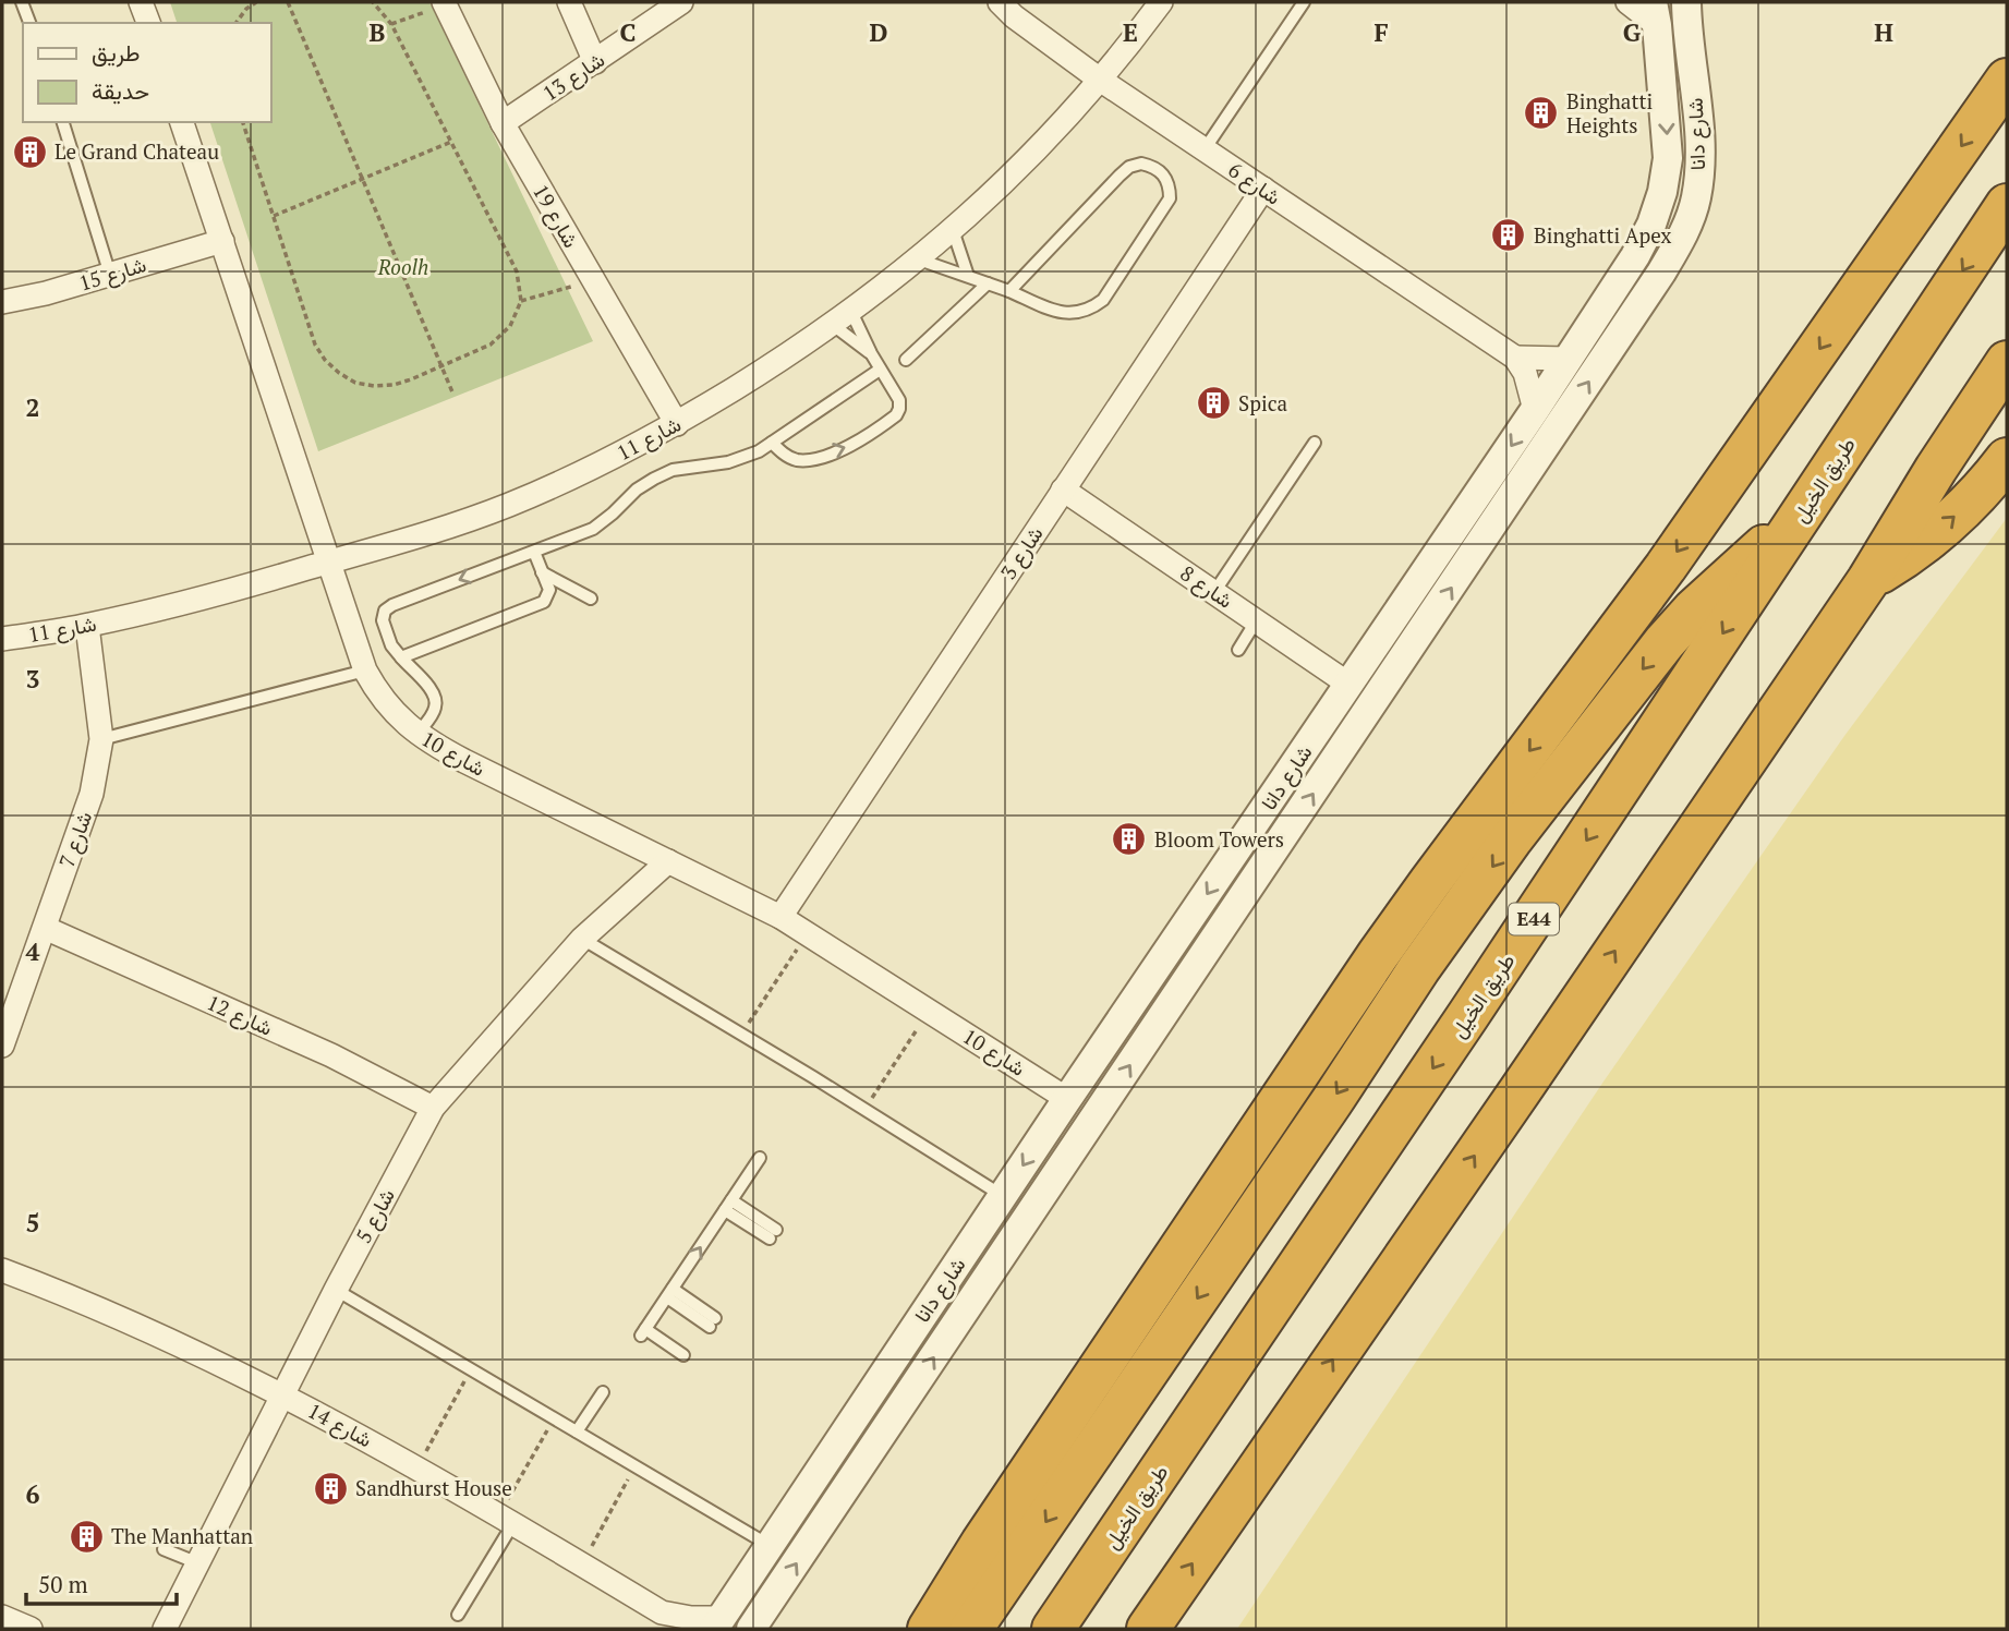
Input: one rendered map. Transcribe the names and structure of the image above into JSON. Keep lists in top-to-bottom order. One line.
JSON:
{"streets":{"highway":["طريق الخيل","E44"],"street":["شارع 13","شارع دانا","شارع 6","شارع 19","شارع 15","شارع 11","شارع 3","شارع 8","شارع 10","شارع 7","شارع 12","شارع 5","شارع 14"]},"crossings":[["شارع 13","شارع 19"],["شارع دانا","شارع 8"],["شارع دانا","شارع 10"],["شارع دانا","شارع 14"],["شارع 6","شارع 11"],["شارع 6","شارع 3"],["شارع 19","شارع 11"],["شارع 15","شارع 10"],["شارع 11","شارع 10"],["شارع 11","شارع 7"],["شارع 3","شارع 8"],["شارع 3","شارع 10"],["شارع 10","شارع 5"],["شارع 7","شارع 12"],["شارع 12","شارع 5"],["شارع 5","شارع 14"]],"parks":["Roolh"],"places":{"building":["Binghatti Heights","Le Grand Chateau","Binghatti Apex","Spica","Bloom Towers","Sandhurst House","The Manhattan"]},"legend":["طريق","حديقة"],"scale_bar":"50 m","grid":{"columns":["B","C","D","E","F","G","H"],"rows":["2","3","4","5","6"]}}
